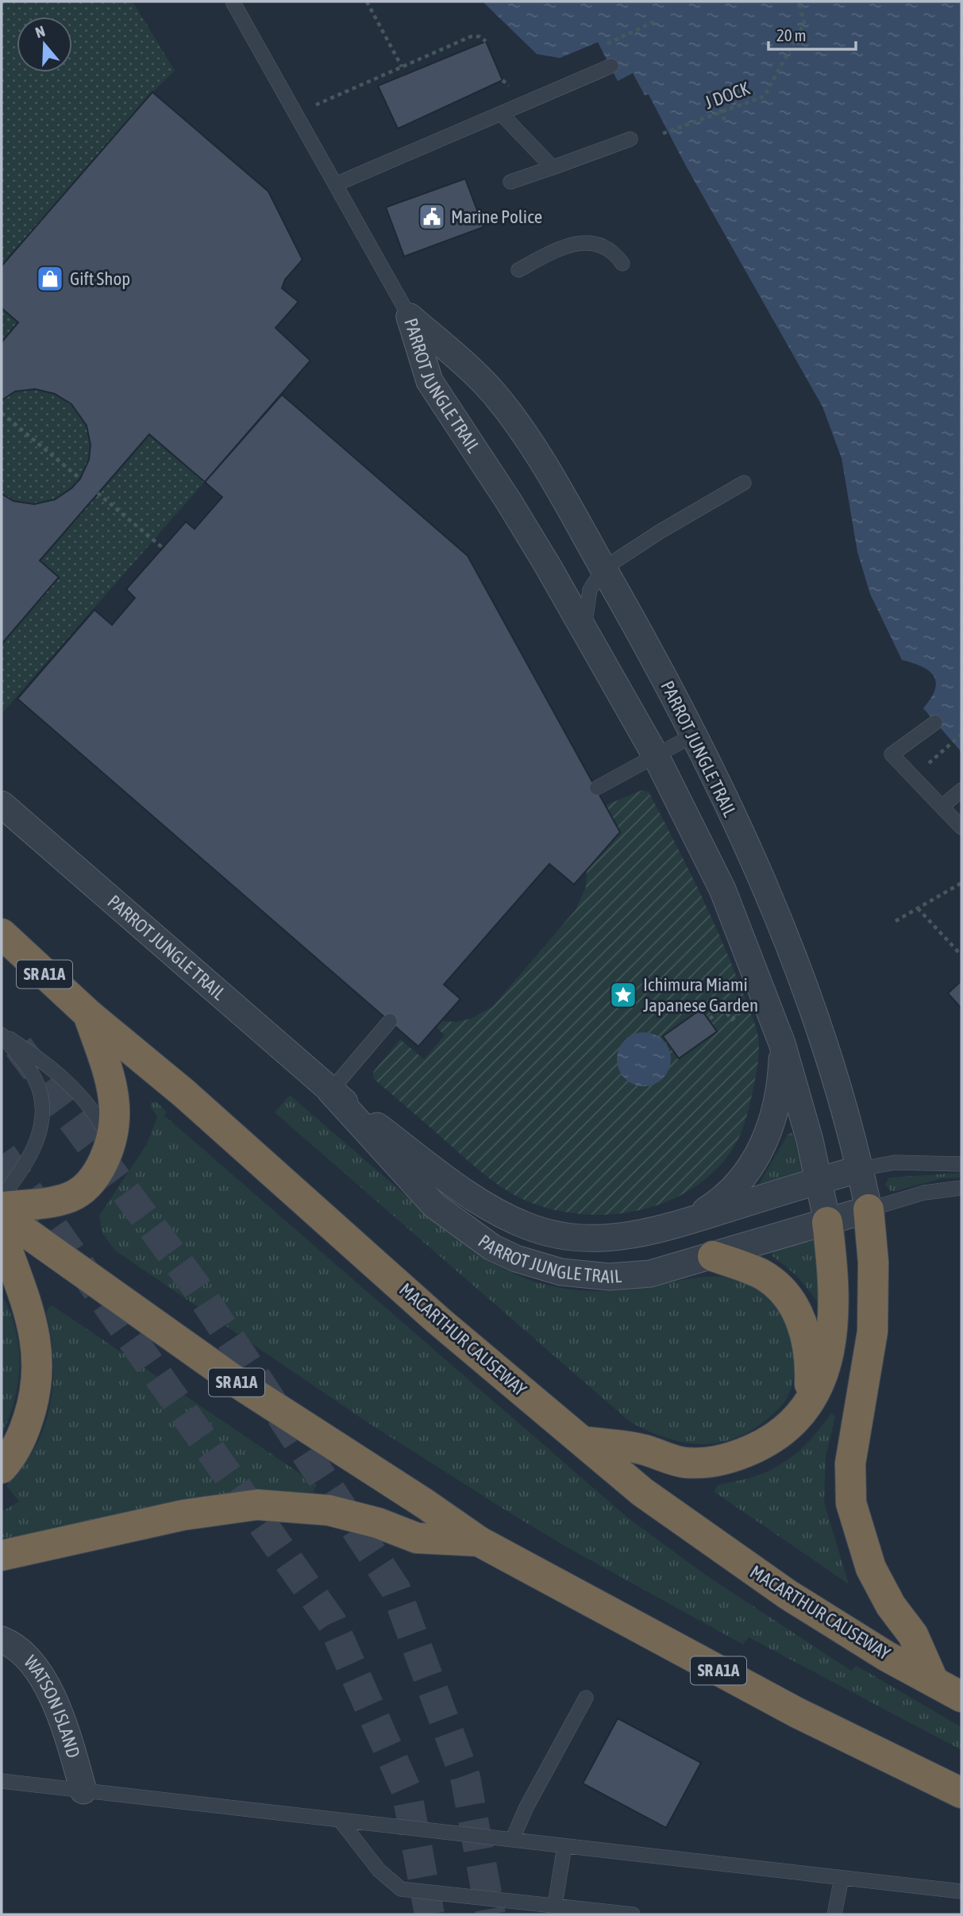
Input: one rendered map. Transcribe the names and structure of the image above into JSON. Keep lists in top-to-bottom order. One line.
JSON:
{"streets":{"highway":["SR A1A","MACARTHUR CAUSEWAY"],"street":["PARROT JUNGLE TRAIL","WATSON ISLAND"],"path":["J DOCK"]},"places":{"public building":["Marine Police"],"shop":["Gift Shop"],"place":["Ichimura Miami Japanese Garden"]},"scale_bar":"20 m","north":"top"}
